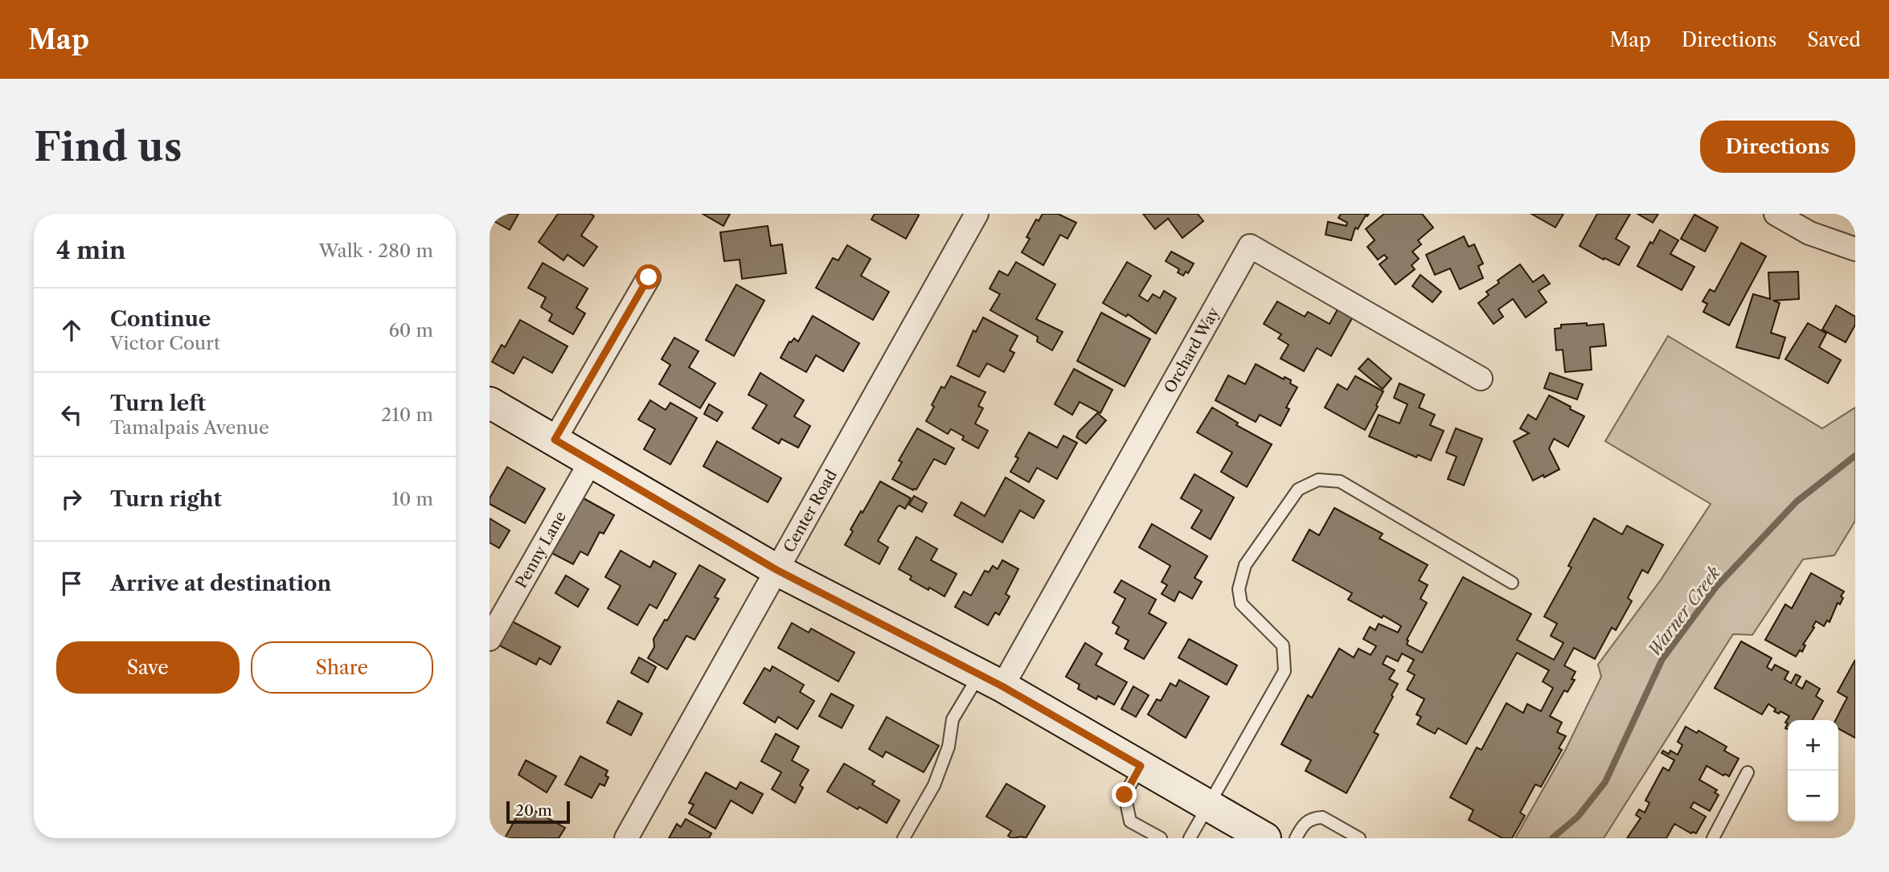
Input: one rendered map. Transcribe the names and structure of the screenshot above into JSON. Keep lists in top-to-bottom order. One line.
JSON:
{"streets":{"street":["Orchard Way","Center Road","Penny Lane"]},"water":["Warner Creek"],"scale_bar":"20 m","page":{"header":"Map","nav":["Map","Directions","Saved"],"buttons":["Directions",["Save","Share"]],"title":"Find us","heading":["4 min","Walk · 280 m"],"list":[["Continue","Victor Court","60 m"],["Turn left","Tamalpais Avenue","210 m"],["Turn right","10 m"],"Arrive at destination"],"map_buttons":["+","−"],"scale":"20 m"}}
